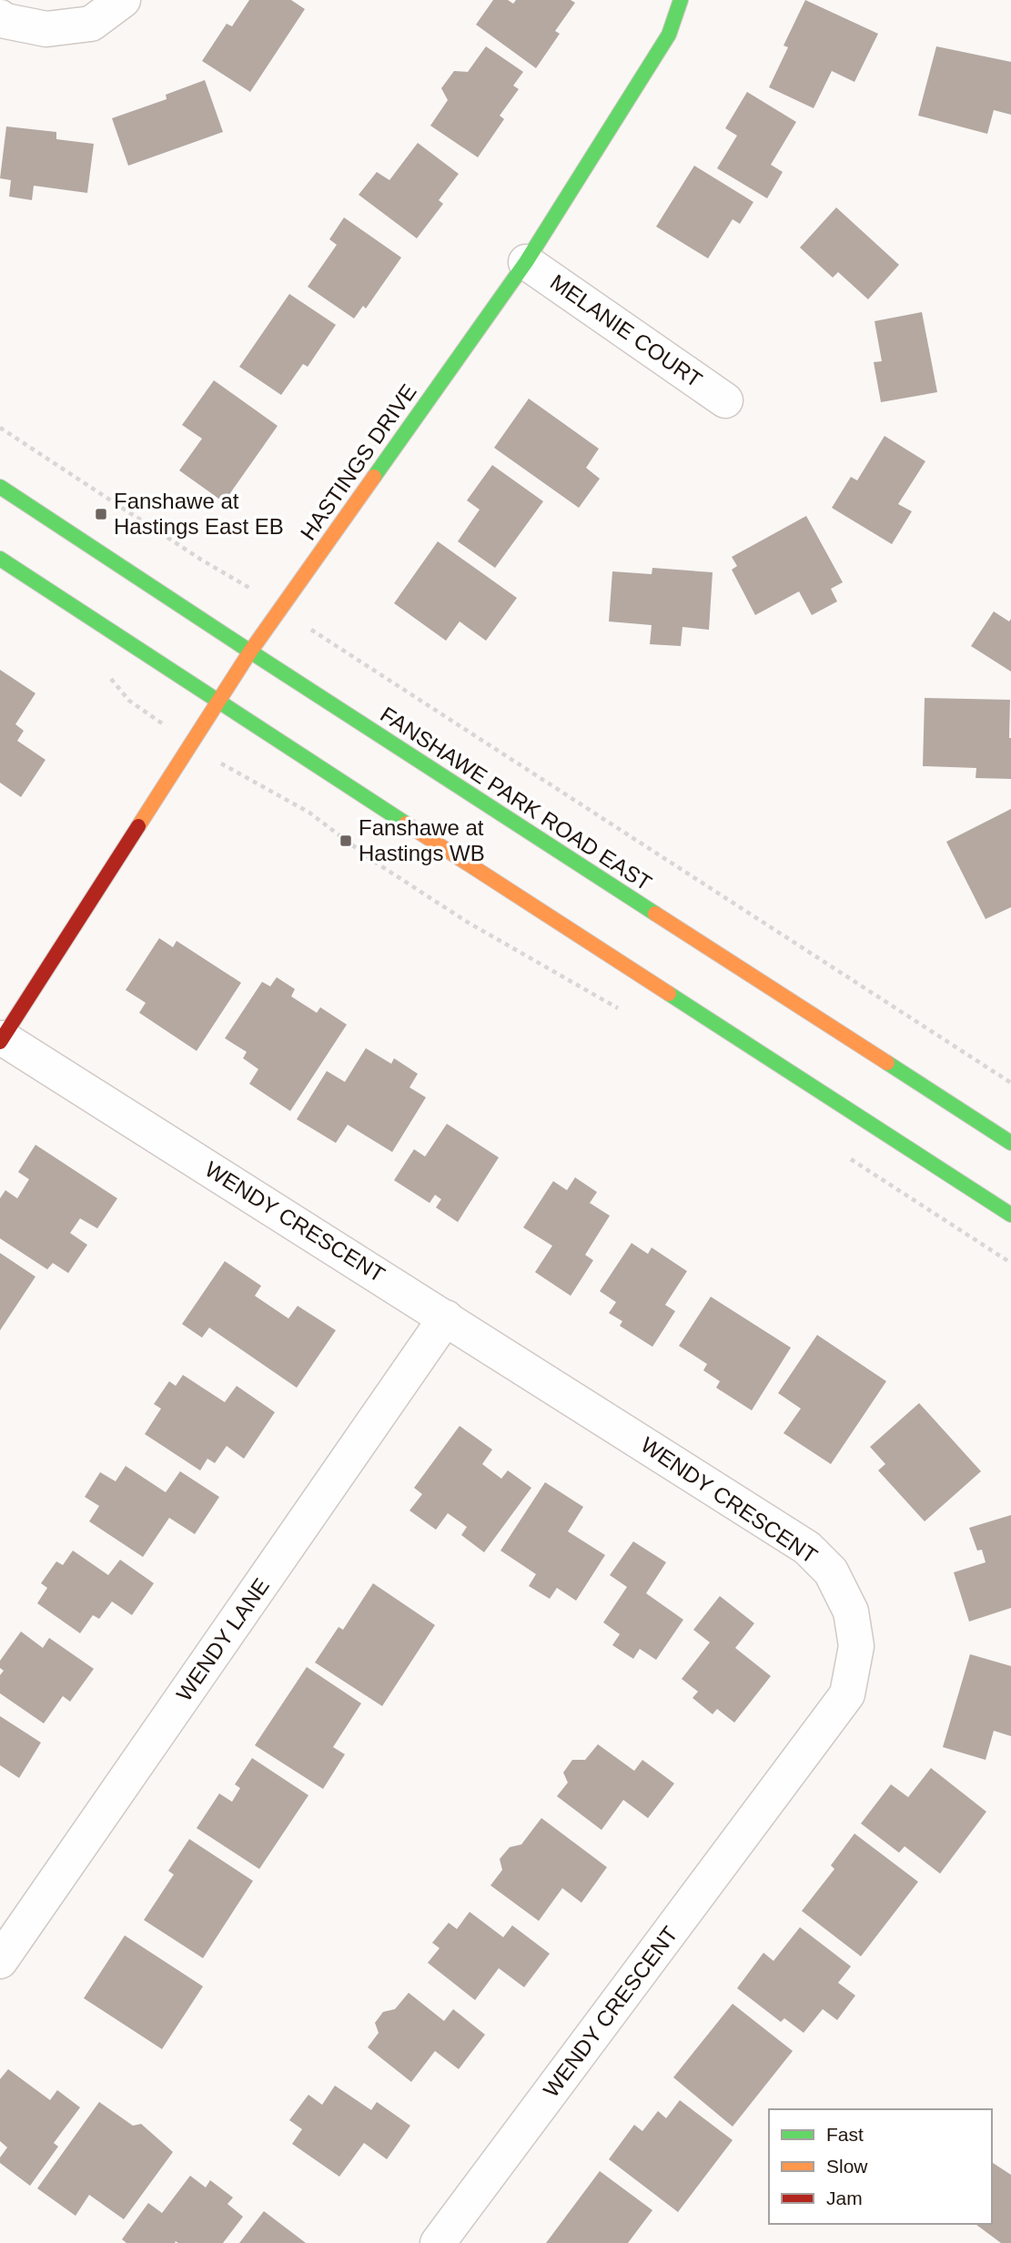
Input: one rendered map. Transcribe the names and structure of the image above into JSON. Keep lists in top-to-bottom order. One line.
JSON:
{"streets":{"main road":["HASTINGS DRIVE","FANSHAWE PARK ROAD EAST"],"street":["MELANIE COURT","WENDY CRESCENT","WENDY LANE"]},"crossings":[["MELANIE COURT","HASTINGS DRIVE"],["HASTINGS DRIVE","FANSHAWE PARK ROAD EAST"],["HASTINGS DRIVE","WENDY CRESCENT"],["WENDY CRESCENT","WENDY LANE"]],"places":{"transit":["Fanshawe at Hastings East EB","Fanshawe at Hastings WB"]},"legend":["Fast","Slow","Jam"]}
